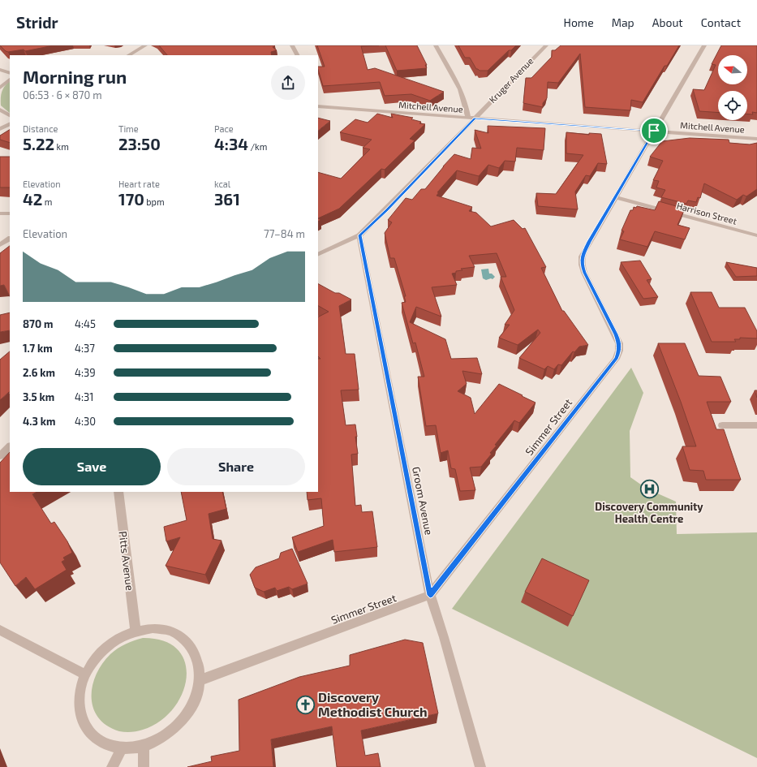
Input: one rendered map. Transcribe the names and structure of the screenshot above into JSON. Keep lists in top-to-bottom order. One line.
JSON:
{"streets":{"street":["Kruger Avenue","Mitchell Avenue","Harrison Street","Simmer Street","Groom Avenue","Pitts Avenue"]},"crossings":[["Kruger Avenue","Mitchell Avenue"],["Kruger Avenue","Groom Avenue"],["Mitchell Avenue","Simmer Street"],["Harrison Street","Simmer Street"],["Simmer Street","Groom Avenue"]],"places":{"hospital":["Discovery Community Health Centre"],"church":["Discovery Methodist Church"]},"north":"left","page":{"header":"Stridr","nav":["Home","Map","About","Contact"],"heading":["Morning run","06:53 · 6 × 870 m"],"stats":[["Distance","5.22 km"],["Time","23:50"],["Pace","4:34 /km"],["Elevation","42 m"],["Heart rate","170 bpm"],["kcal","361"]],"chart":["Elevation","77–84 m"],"list":[{"name":"870 m","note":"4:45"},{"name":"1.7 km","note":"4:37"},{"name":"2.6 km","note":"4:39"},{"name":"3.5 km","note":"4:31"},{"name":"4.3 km","note":"4:30"}],"buttons":["Save","Share"]}}
